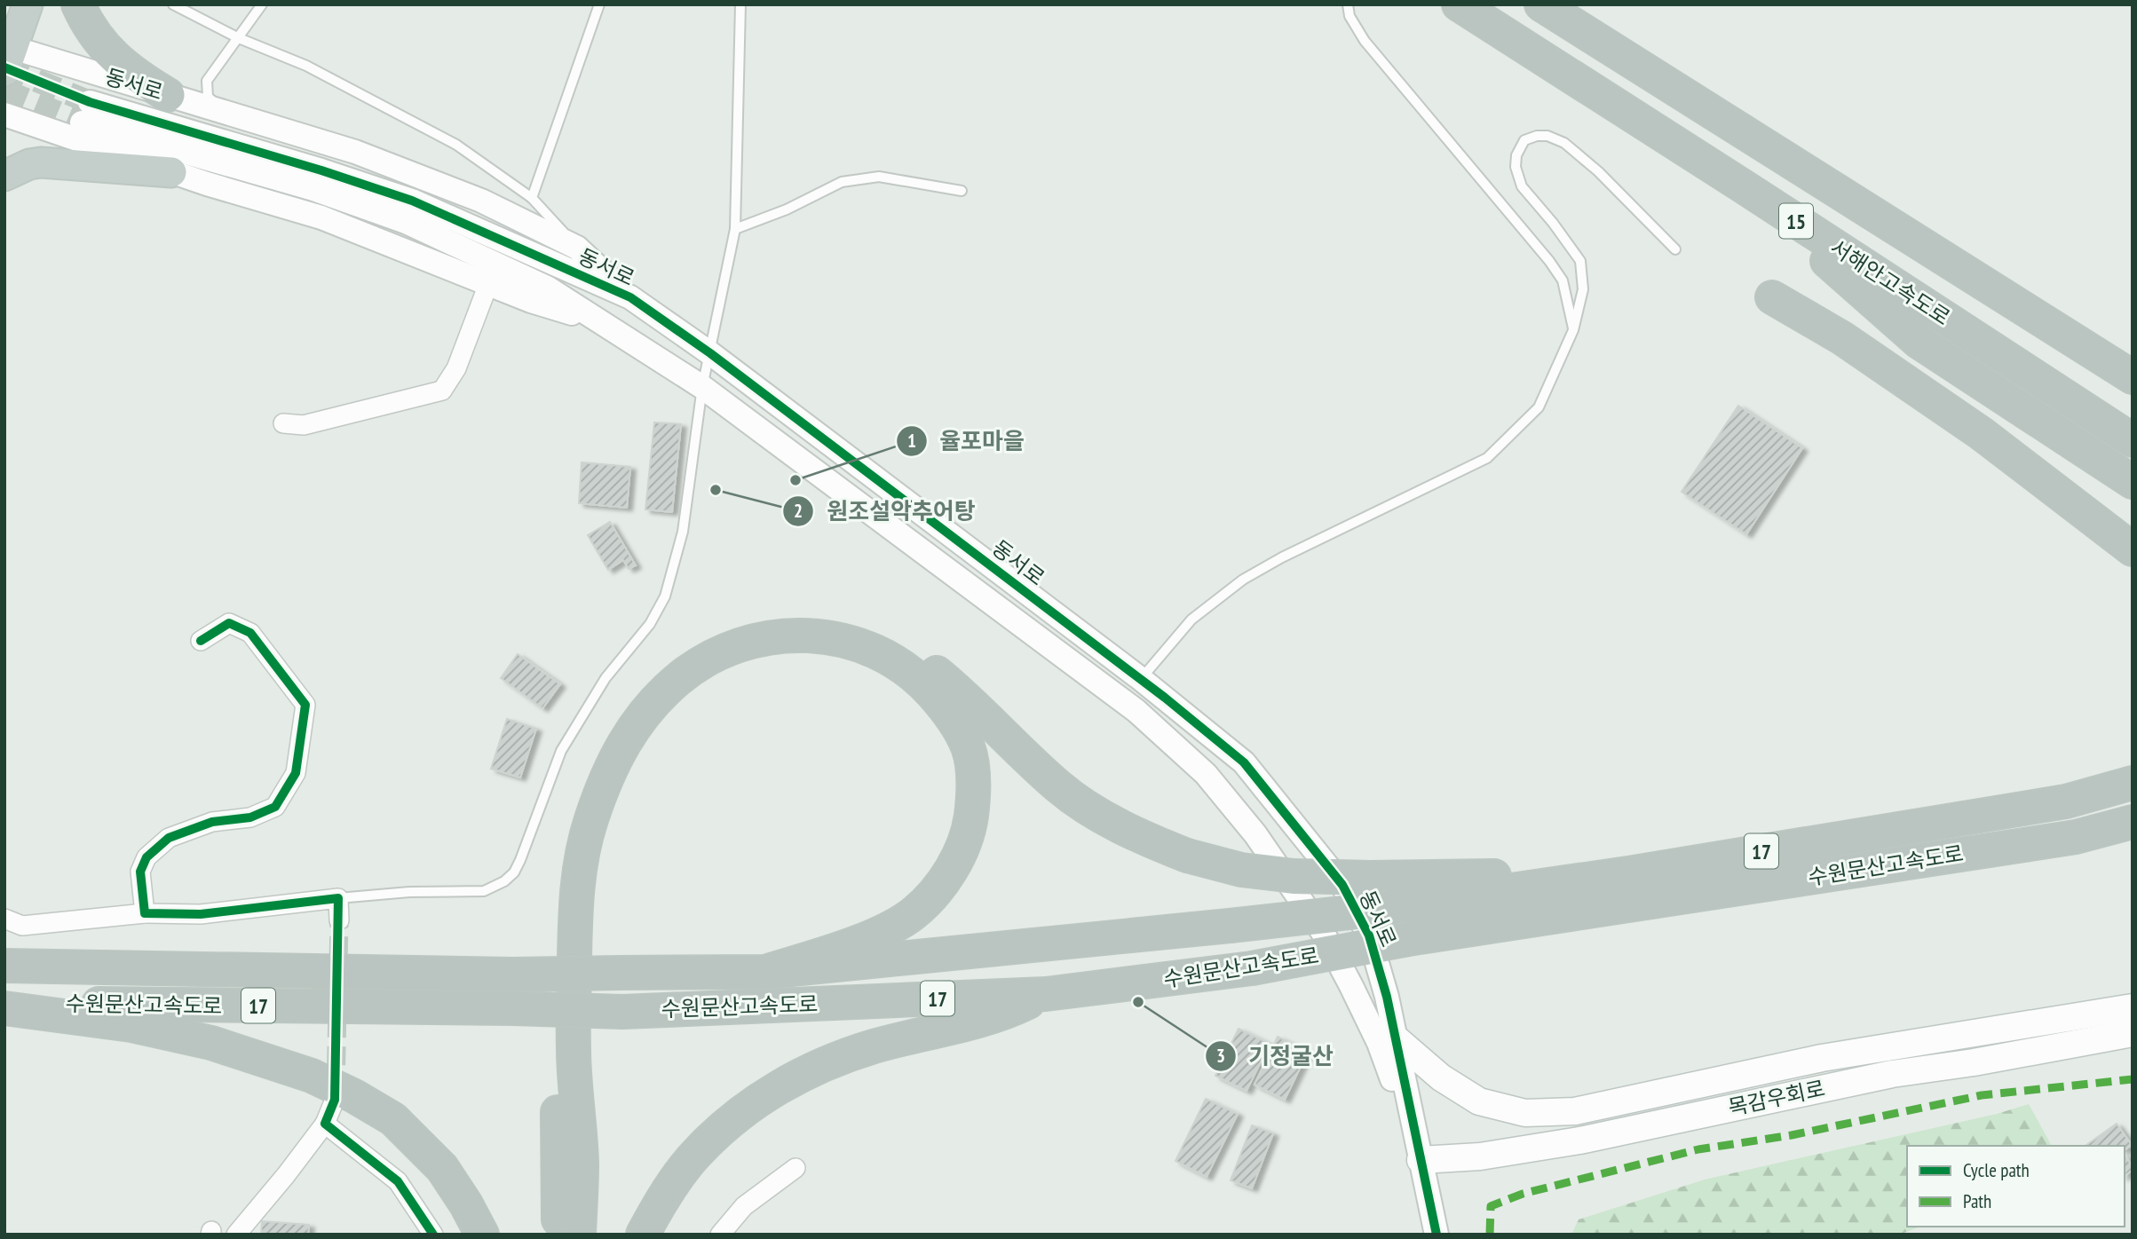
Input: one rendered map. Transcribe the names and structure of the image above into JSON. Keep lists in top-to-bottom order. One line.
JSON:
{"streets":{"highway":["15","서해안고속도로","17","수원문산고속도로"],"main road":["목감우회로"],"street":["동서로"]},"crossings":[["동서로","목감우회로"]],"places":["율포마을","원조설악추어탕","기정굴산"],"legend":["Cycle path","Path"]}
